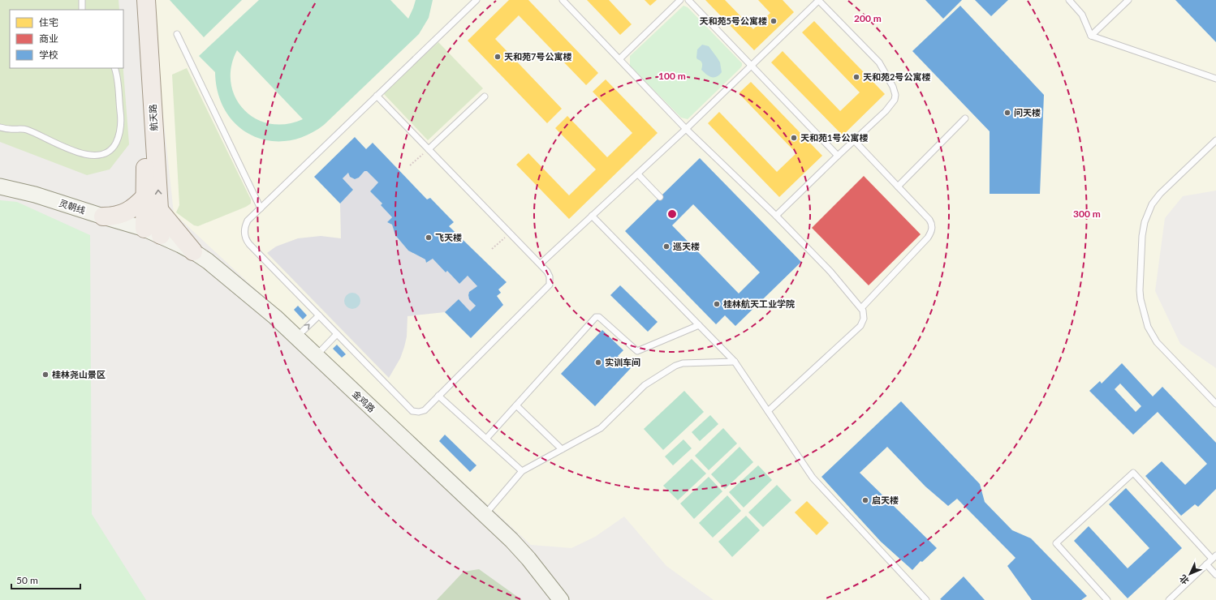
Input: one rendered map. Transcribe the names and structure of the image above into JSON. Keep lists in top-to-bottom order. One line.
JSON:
{"streets":{"main road":["航天路","灵朝线","金鸡路"]},"crossings":[["航天路","灵朝线"],["航天路","金鸡路"],["灵朝线","金鸡路"]],"places":["天和苑5号公寓楼","天和苑7号公寓楼","天和苑2号公寓楼","问天楼","天和苑1号公寓楼","飞天楼","巡天楼","桂林航天工业学院","实训车间","桂林尧山景区","启天楼"],"legend":["住宅","商业","学校"],"scale_bar":"50 m","north":"bottom left","rings":["200 m","100 m","300 m"]}
